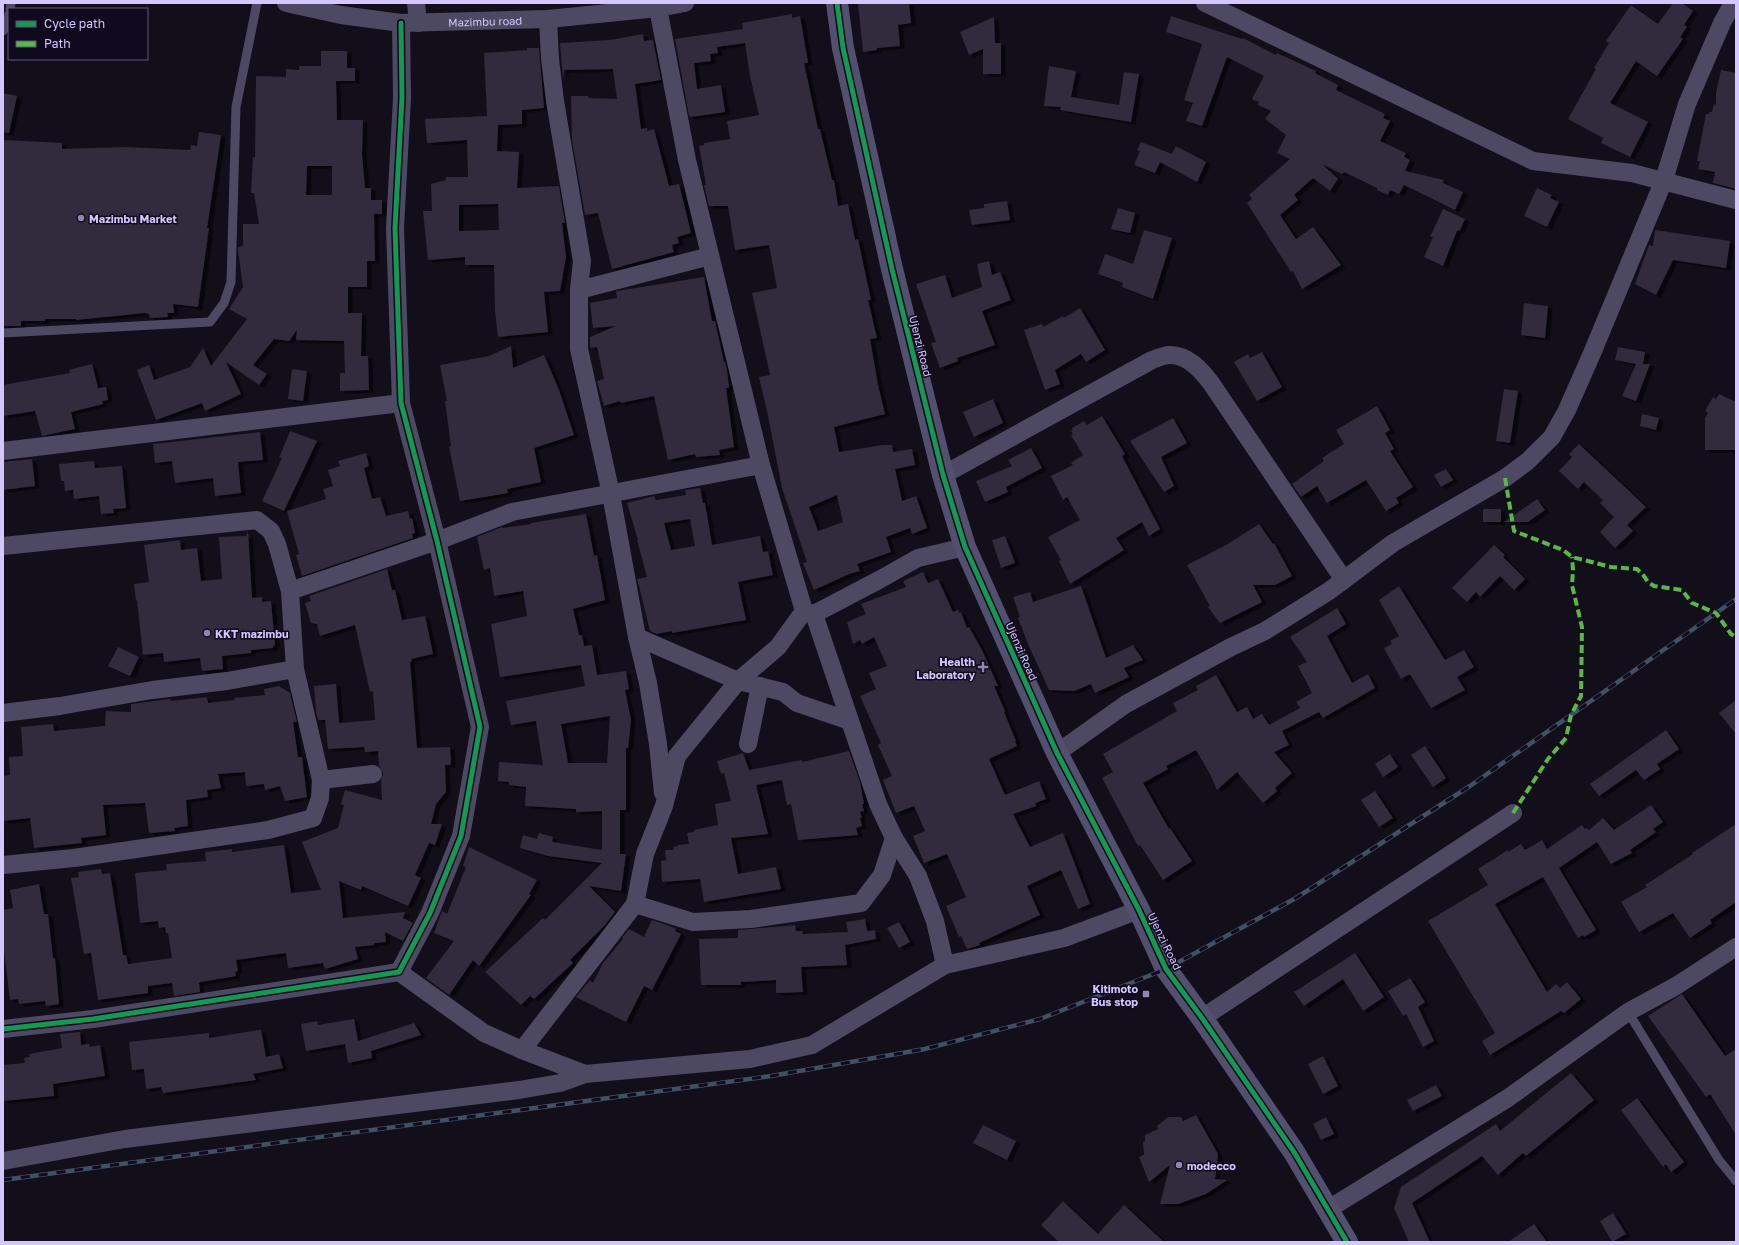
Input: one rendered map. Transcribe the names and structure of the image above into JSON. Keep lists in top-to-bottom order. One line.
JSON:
{"streets":{"street":["Mazimbu road","Ujenzi Road"]},"places":{"other":["Mazimbu Market","KKT mazimbu","modecco"],"health":["Health Laboratory"],"transit":["Kitimoto Bus stop"]},"legend":["Cycle path","Path"]}
